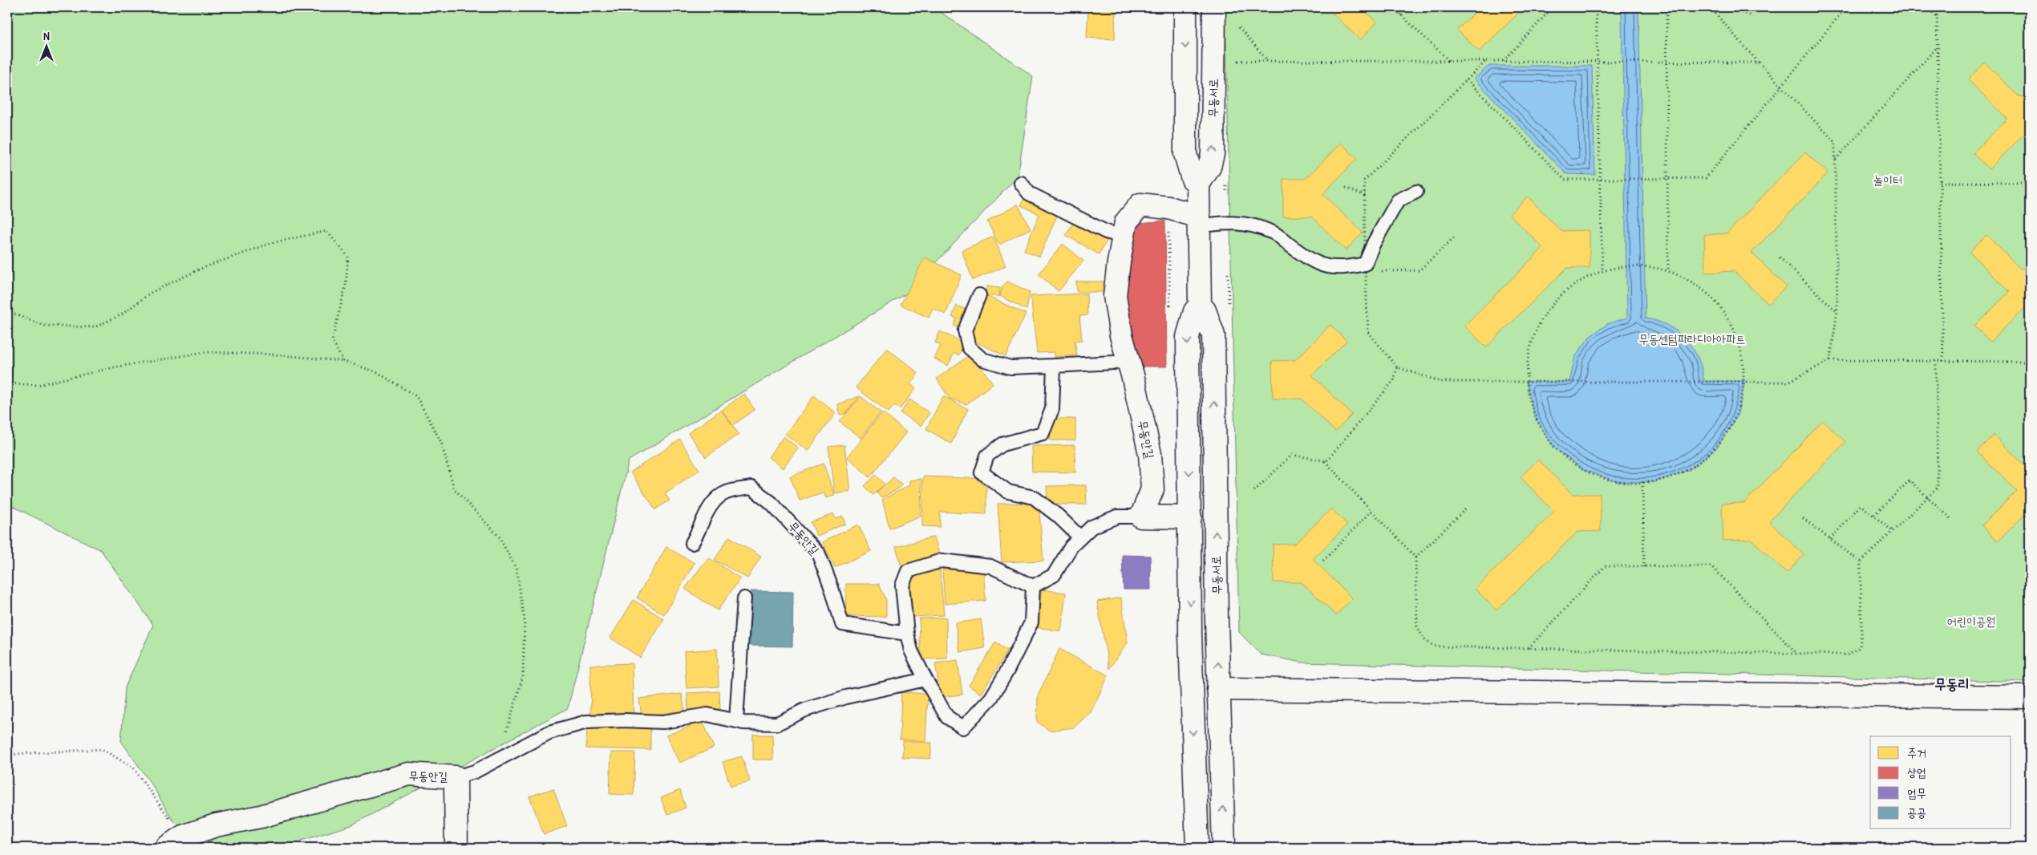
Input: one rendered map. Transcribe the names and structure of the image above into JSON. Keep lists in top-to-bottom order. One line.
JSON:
{"streets":{"street":["무동서로","무동안길"]},"crossings":[["무동서로","무동안길"]],"districts":["무동리"],"parks":["놀이터","무동센텀파라디아아파트","어린이공원"],"legend":["주거","상업","업무","공공"],"north":"top"}
